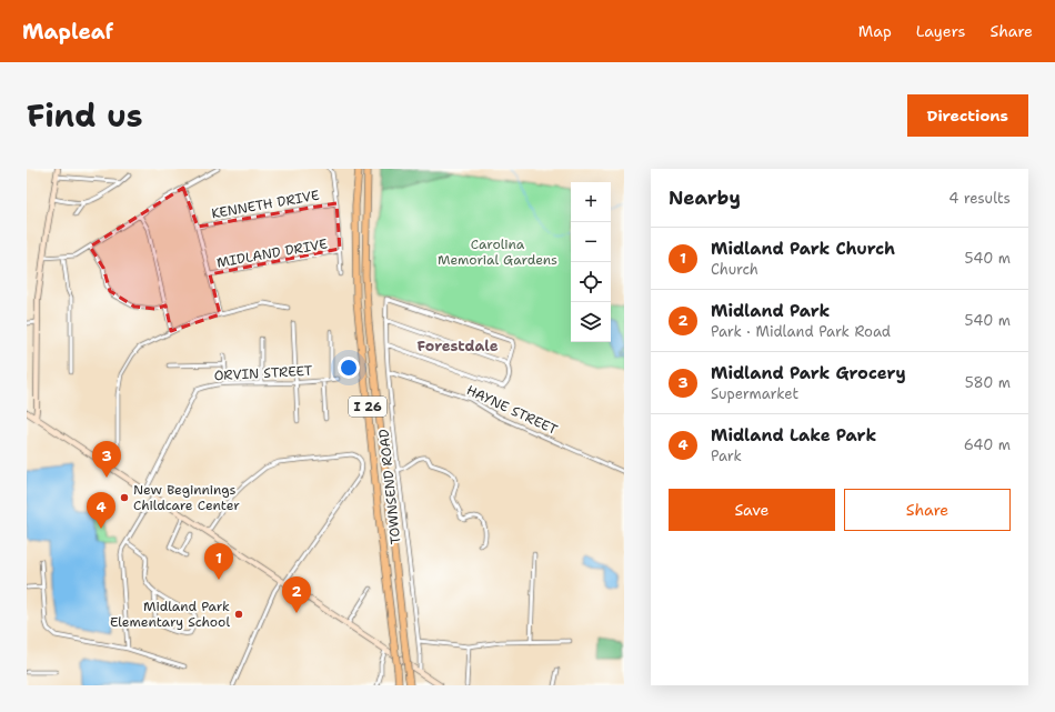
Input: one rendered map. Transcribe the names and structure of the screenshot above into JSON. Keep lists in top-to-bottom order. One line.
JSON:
{"streets":{"highway":["I 26"],"street":["KENNETH DRIVE","MIDLAND DRIVE","ORVIN STREET","HAYNE STREET","TOWNSEND ROAD"]},"crossings":[["HAYNE STREET","TOWNSEND ROAD"]],"districts":["Forestdale"],"parks":["Carolina Memorial Gardens"],"places":["New Beginnings Childcare Center","Midland Park Elementary School"],"page":{"header":"Mapleaf","nav":["Map","Layers","Share"],"title":"Find us","buttons":["Directions",["Save","Share"]],"heading":["Nearby","4 results"],"map_buttons":["+","−"],"list":[{"mark":"1","name":"Midland Park Church","note":"Church","value":"540 m"},{"mark":"2","name":"Midland Park","note":"Park · Midland Park Road","value":"540 m"},{"mark":"3","name":"Midland Park Grocery","note":"Supermarket","value":"580 m"},{"mark":"4","name":"Midland Lake Park","note":"Park","value":"640 m"}],"pins":["3","4","1","2"]}}
